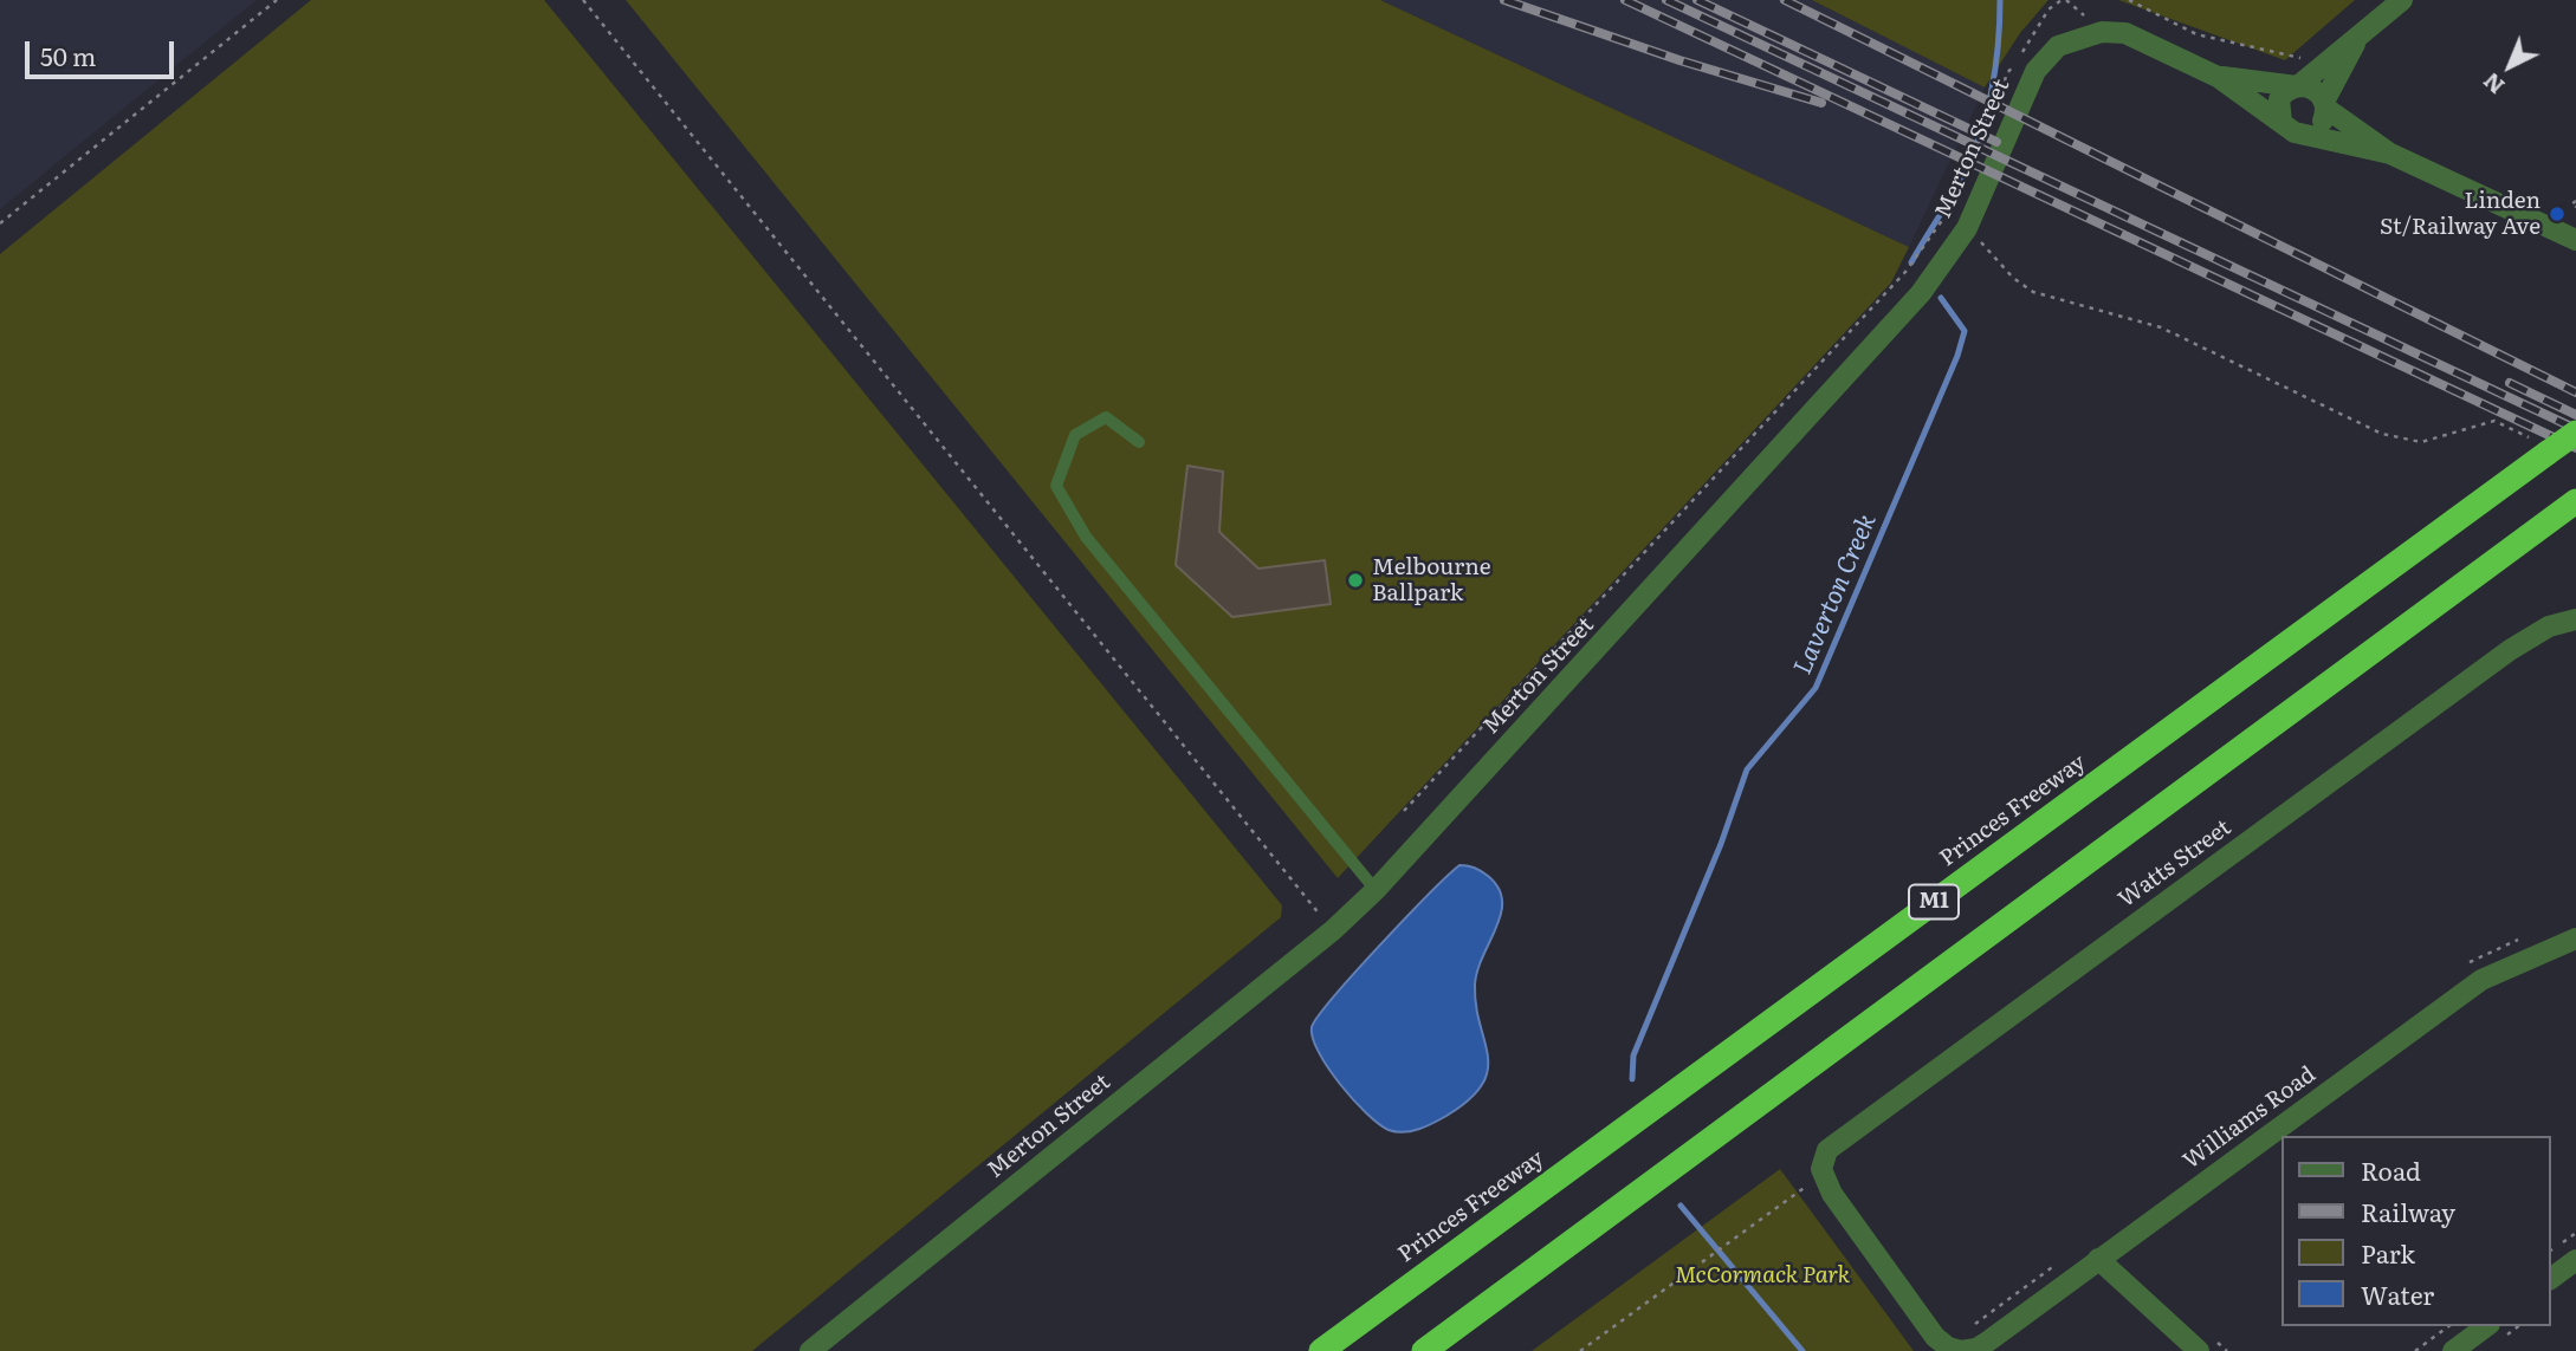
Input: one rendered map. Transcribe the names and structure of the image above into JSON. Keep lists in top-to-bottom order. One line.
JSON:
{"streets":{"highway":["Princes Freeway","M1"],"street":["Merton Street","Watts Street","Williams Road"]},"crossings":[["Watts Street","Williams Road"]],"water":["Laverton Creek"],"parks":["McCormack Park"],"places":["Linden St/Railway Ave","Melbourne Ballpark"],"legend":["Road","Railway","Park","Water"],"scale_bar":"50 m","north":"bottom left"}
